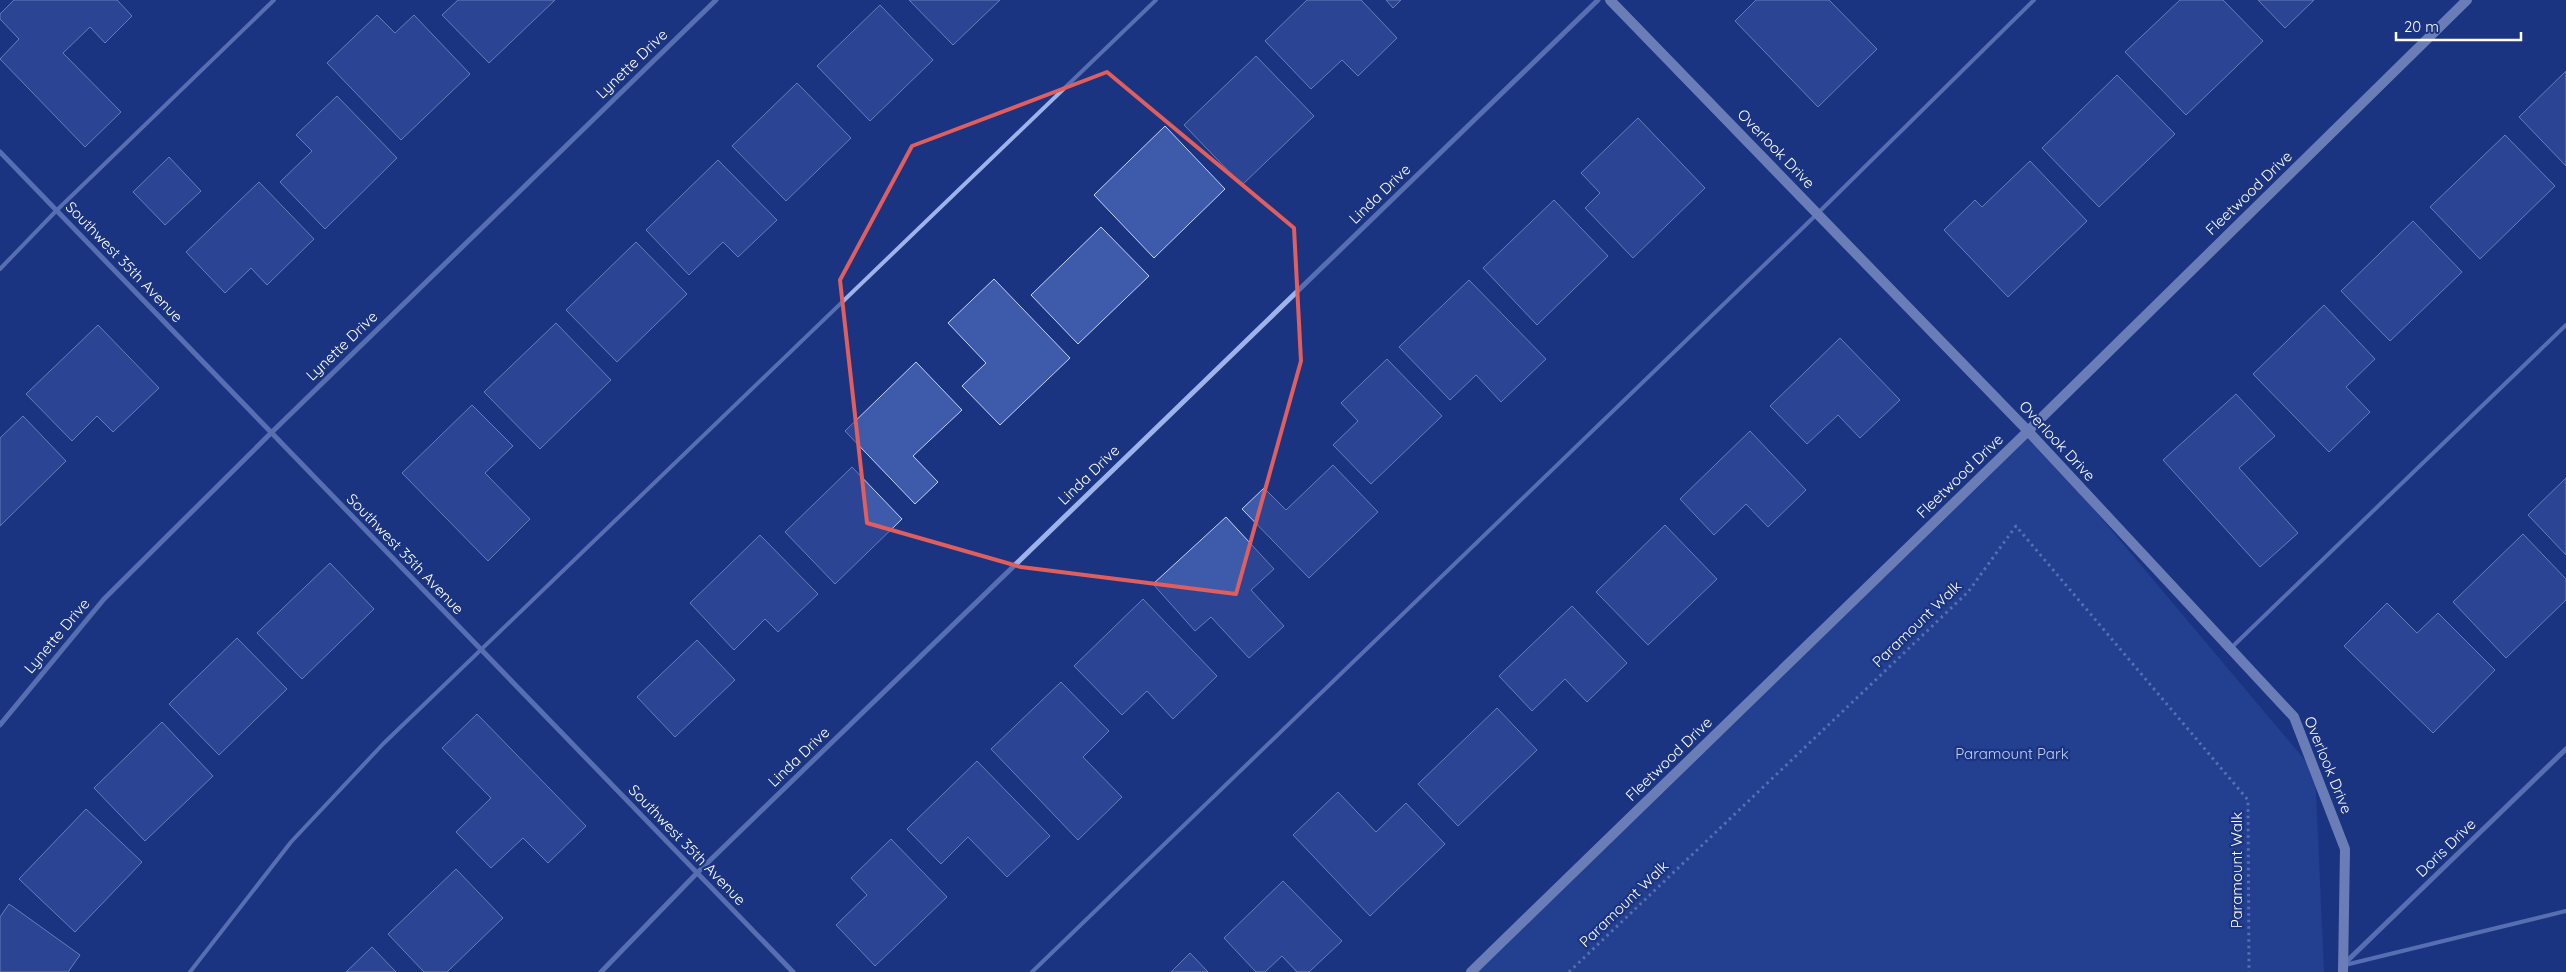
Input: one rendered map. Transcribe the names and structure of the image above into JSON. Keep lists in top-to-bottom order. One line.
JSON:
{"streets":{"street":["Lynette Drive","Overlook Drive","Fleetwood Drive","Linda Drive","Southwest 35th Avenue","Doris Drive"],"path":["Paramount Walk"]},"crossings":[["Lynette Drive","Southwest 35th Avenue"],["Overlook Drive","Fleetwood Drive"],["Overlook Drive","Doris Drive"],["Linda Drive","Southwest 35th Avenue"]],"parks":["Paramount Park"],"scale_bar":"20 m"}
